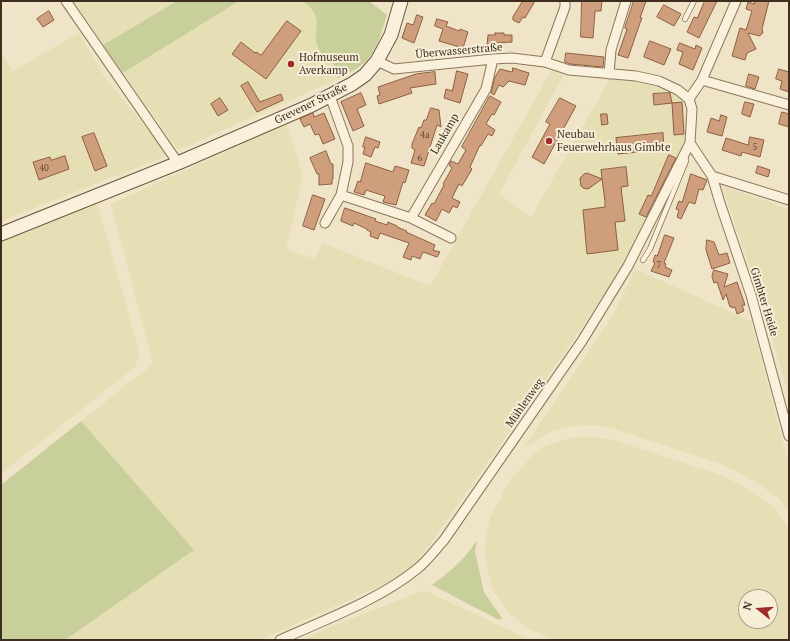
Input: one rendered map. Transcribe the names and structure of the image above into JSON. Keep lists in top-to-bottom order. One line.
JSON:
{"streets":{"street":["Überwasserstraße","Grevener Straße","Laukamp","Gimbter Heide","Mühlenweg"]},"crossings":[["Überwasserstraße","Grevener Straße"],["Überwasserstraße","Laukamp"],["Überwasserstraße","Mühlenweg"],["Gimbter Heide","Mühlenweg"]],"places":["Hofmuseum Averkamp","Neubau Feuerwehrhaus Gimbte"],"house_numbers":["4a","5","6","40","7"],"north":"left"}
